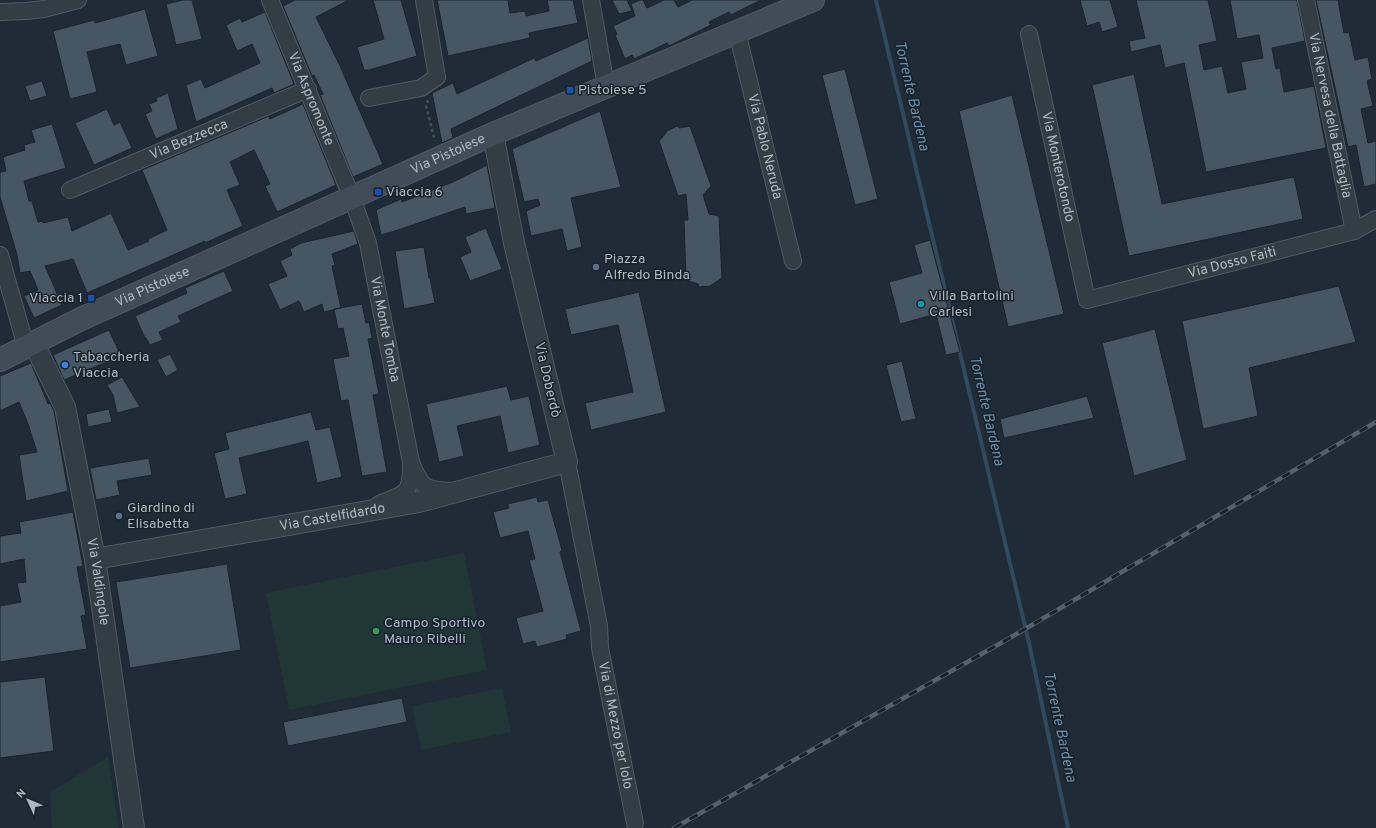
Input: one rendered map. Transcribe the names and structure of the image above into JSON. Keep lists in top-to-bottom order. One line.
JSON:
{"streets":{"main road":["Via Pistoiese"],"street":["Via Aspromonte","Via Nervesa della Battaglia","Via Bezzecca","Via Pablo Neruda","Via Monterotondo","Via Dosso Faiti","Via Monte Tomba","Via Doberdò","Via Castelfidardo","Via Valdingole","Via di Mezzo per Iolo"]},"crossings":[["Via Aspromonte","Via Bezzecca"],["Via Aspromonte","Via Pistoiese"],["Via Aspromonte","Via Monte Tomba"],["Via Nervesa della Battaglia","Via Dosso Faiti"],["Via Pablo Neruda","Via Pistoiese"],["Via Pistoiese","Via Monte Tomba"],["Via Pistoiese","Via Doberdò"],["Via Pistoiese","Via Valdingole"],["Via Monterotondo","Via Dosso Faiti"],["Via Monte Tomba","Via Castelfidardo"],["Via Doberdò","Via Castelfidardo"],["Via Doberdò","Via di Mezzo per Iolo"],["Via Castelfidardo","Via Valdingole"]],"water":["Torrente Bardena"],"places":{"transit":["Pistoiese 5","Viaccia 6","Viaccia 1"],"other":["Piazza Alfredo Binda","Villa Bartolini Carlesi","Tabaccheria Viaccia","Giardino di Elisabetta","Campo Sportivo Mauro Ribelli"]},"north":"top left"}
